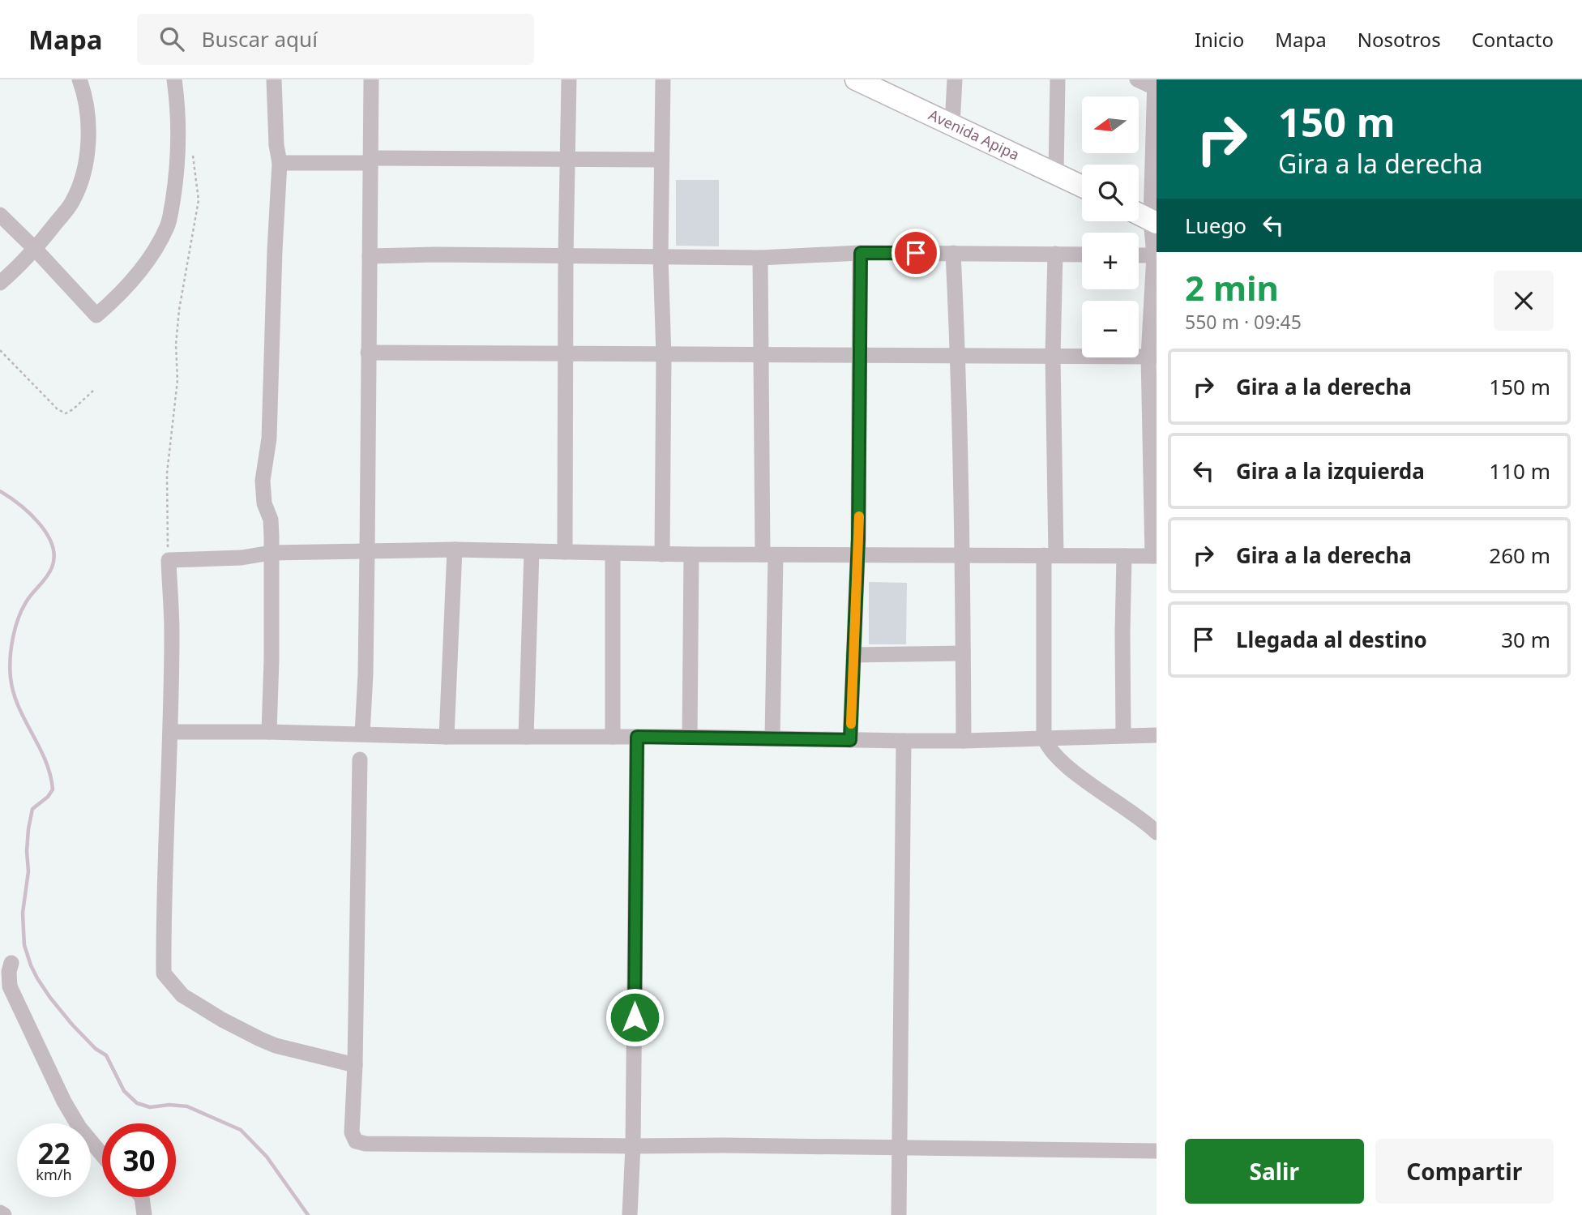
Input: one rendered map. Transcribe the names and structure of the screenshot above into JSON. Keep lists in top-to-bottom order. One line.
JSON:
{"streets":{"street":["Avenida Apipa"]},"north":"left","page":{"header":"Mapa","search":"Buscar aquí","nav":["Inicio","Mapa","Nosotros","Contacto"],"turn":["150 m","Gira a la derecha"],"map_buttons":["+","−"],"then":"Luego","heading":["2 min","550 m · 09:45"],"list":[{"name":"Gira a la derecha","value":"150 m"},{"name":"Gira a la izquierda","value":"110 m"},{"name":"Gira a la derecha","value":"260 m"},{"name":"Llegada al destino","value":"30 m"}],"speed":"22 km/h","limit":"30","buttons":["Salir","Compartir"]}}
